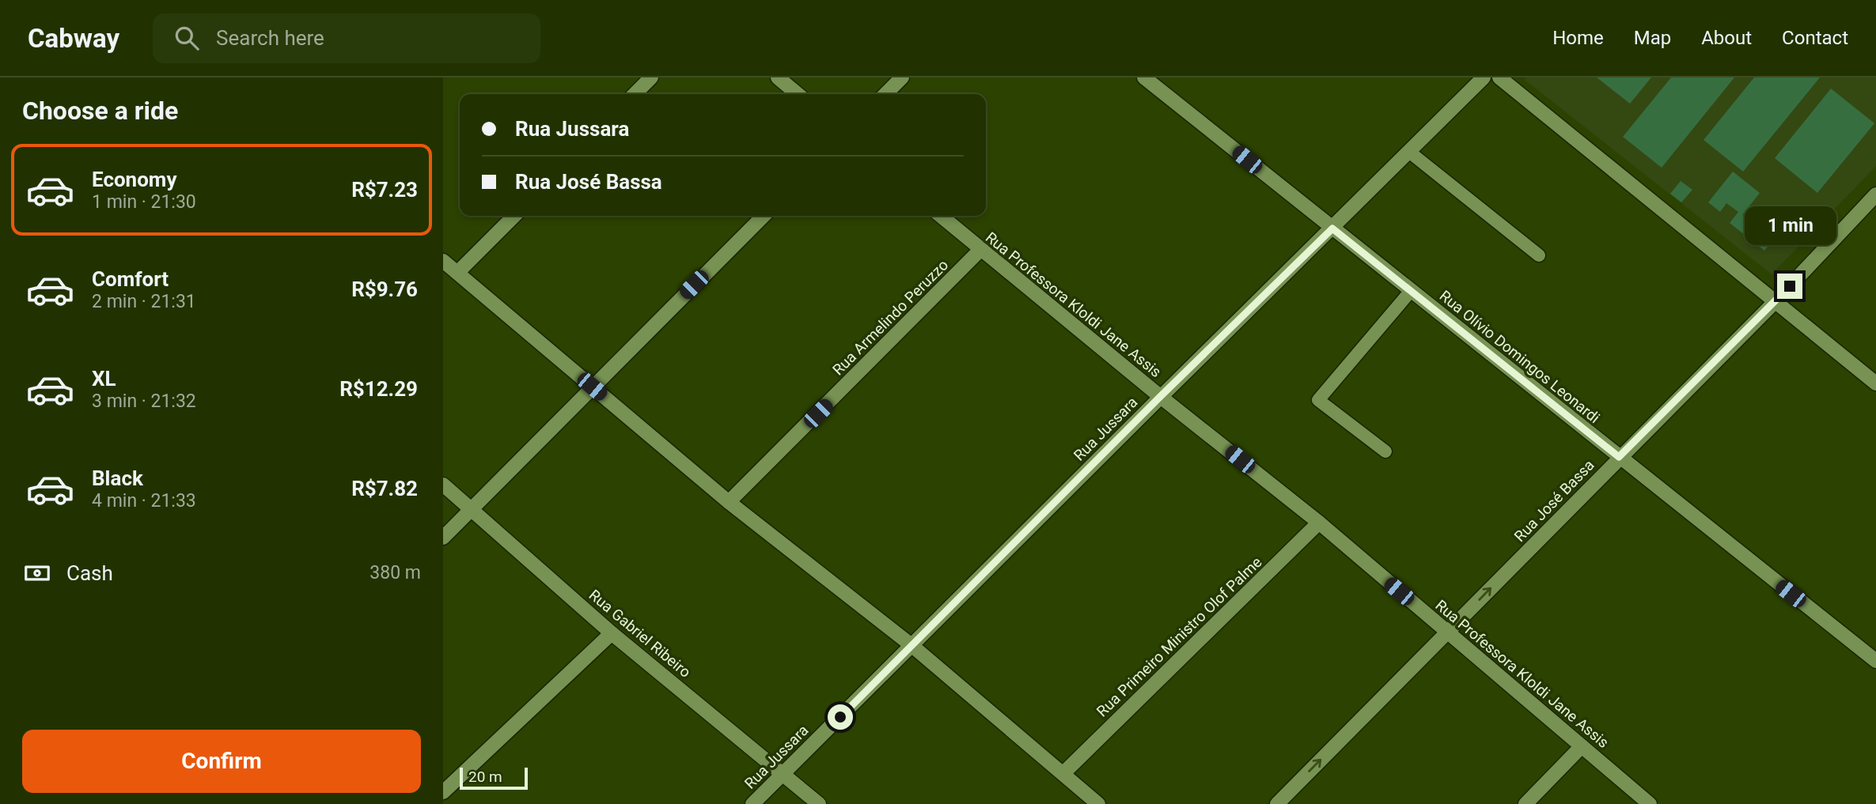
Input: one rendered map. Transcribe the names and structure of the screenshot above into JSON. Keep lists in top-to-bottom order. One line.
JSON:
{"streets":{"street":["Rua Professora Kloldi Jane Assis","Rua Armelindo Peruzzo","Rua Olívio Domingos Leonardi","Rua Jussara","Rua José Bassa","Rua Gabriel Ribeiro","Rua Primeiro Ministro Olof Palme"]},"crossings":[["Rua Professora Kloldi Jane Assis","Rua Armelindo Peruzzo"],["Rua Professora Kloldi Jane Assis","Rua Jussara"],["Rua Professora Kloldi Jane Assis","Rua José Bassa"],["Rua Professora Kloldi Jane Assis","Rua Primeiro Ministro Olof Palme"],["Rua Olívio Domingos Leonardi","Rua Jussara"],["Rua Olívio Domingos Leonardi","Rua José Bassa"],["Rua Jussara","Rua Gabriel Ribeiro"]],"one_way":["Rua José Bassa"],"scale_bar":"20 m","page":{"header":"Cabway","search":"Search here","nav":["Home","Map","About","Contact"],"heading":"Choose a ride","banner":["Rua Jussara","Rua José Bassa"],"list":[{"name":"Economy","note":"1 min · 21:30","value":"R$7.23"},{"name":"Comfort","note":"2 min · 21:31","value":"R$9.76"},{"name":"XL","note":"3 min · 21:32","value":"R$12.29"},{"name":"Black","note":"4 min · 21:33","value":"R$7.82"}],"bubble":"1 min","pay":["Cash","380 m"],"buttons":"Confirm","scale":"20 m"}}
